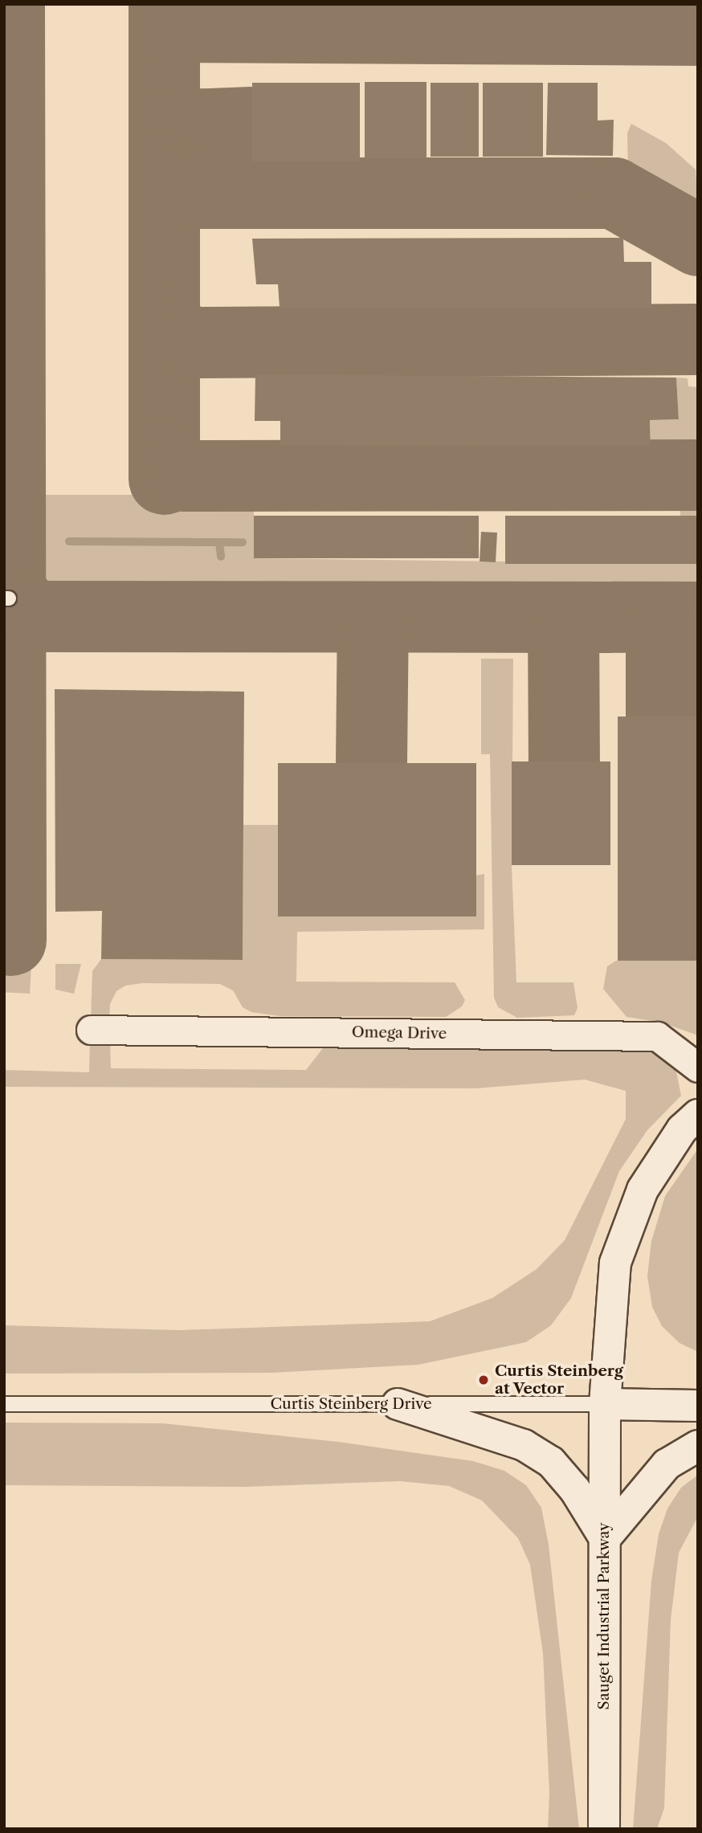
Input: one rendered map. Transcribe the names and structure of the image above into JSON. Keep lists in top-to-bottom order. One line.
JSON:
{"streets":{"street":["Omega Drive","Curtis Steinberg Drive","Sauget Industrial Parkway"]},"crossings":[["Curtis Steinberg Drive","Sauget Industrial Parkway"]],"places":["Curtis Steinberg at Vector"]}
